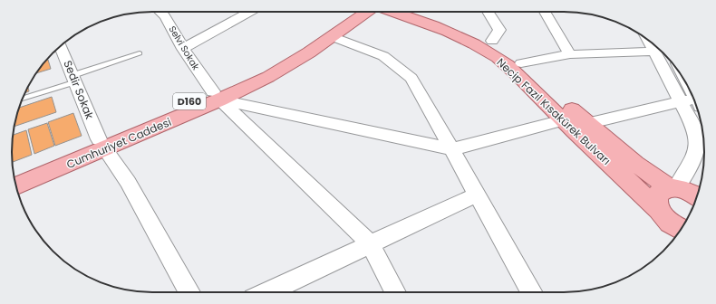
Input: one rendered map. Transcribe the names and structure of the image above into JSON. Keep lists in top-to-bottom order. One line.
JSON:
{"streets":{"main road":["D160","Necip Fazıl Kısakürek Bulvarı","Cumhuriyet Caddesi"],"street":["Selvi Sokak","Sedir Sokak"]},"crossings":[["Selvi Sokak","Cumhuriyet Caddesi"],["Sedir Sokak","Cumhuriyet Caddesi"]]}
